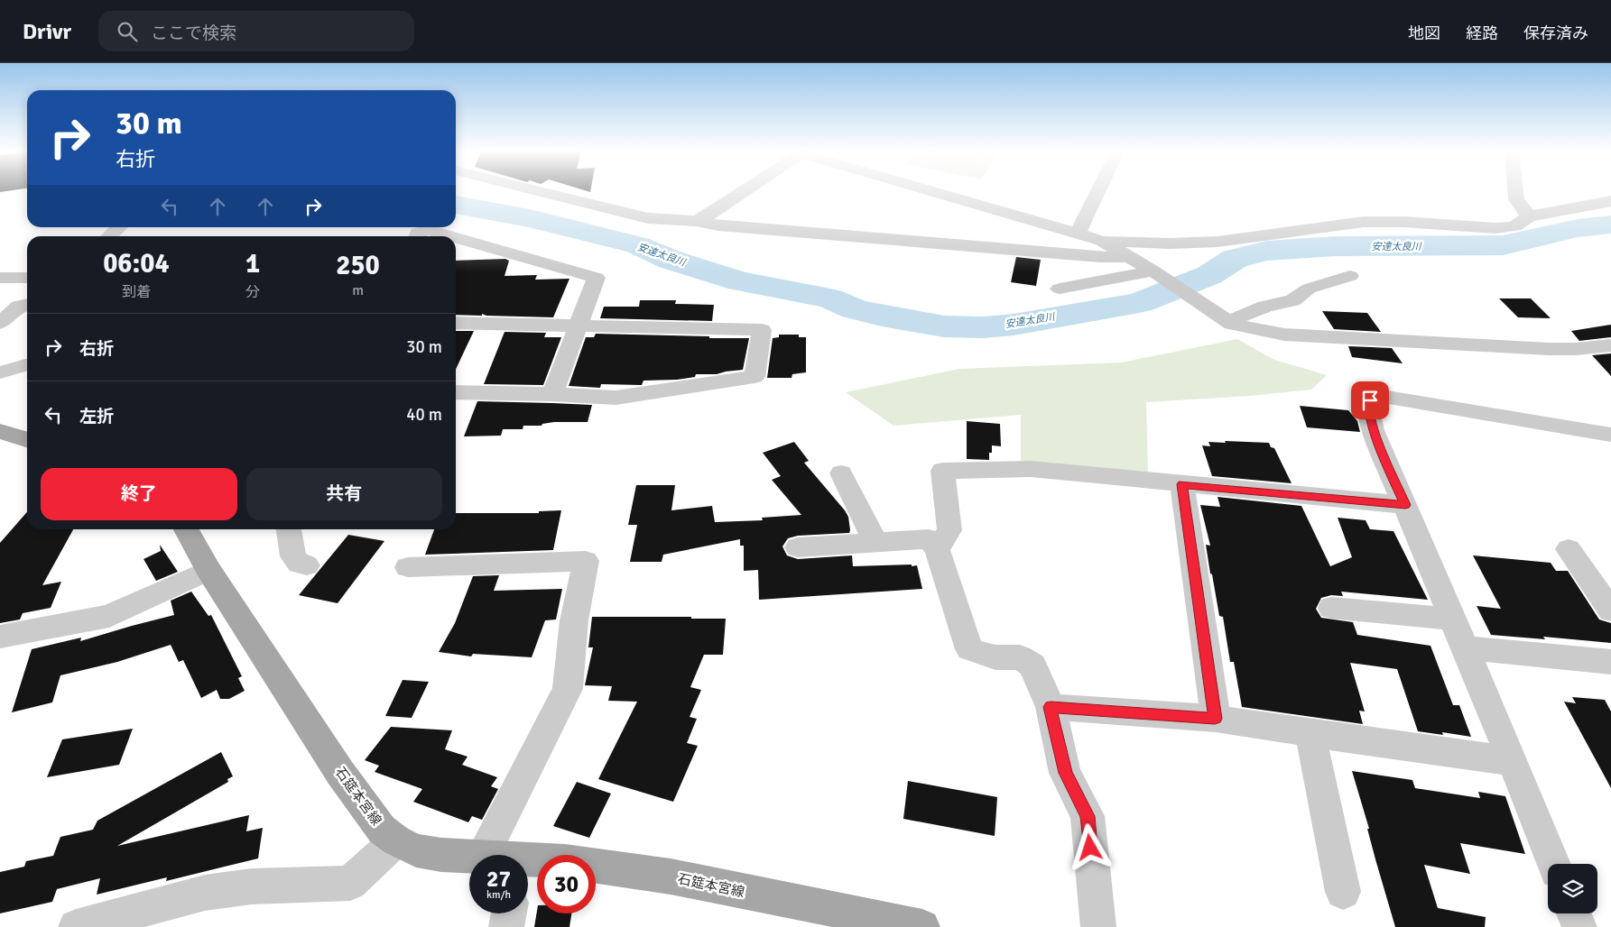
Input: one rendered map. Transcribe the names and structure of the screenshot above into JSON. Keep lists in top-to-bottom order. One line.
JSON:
{"streets":{"main road":["石筵本宮線"]},"water":["安達太良川"],"page":{"header":"Drivr","search":"ここで検索","nav":["地図","経路","保存済み"],"turn":["30 m","右折"],"eta":["06:04","到着","1","分","250","m"],"list":[{"name":"右折","value":"30 m"},{"name":"左折","value":"40 m"}],"buttons":["終了","共有"],"speed":"27 km/h","limit":"30"}}
